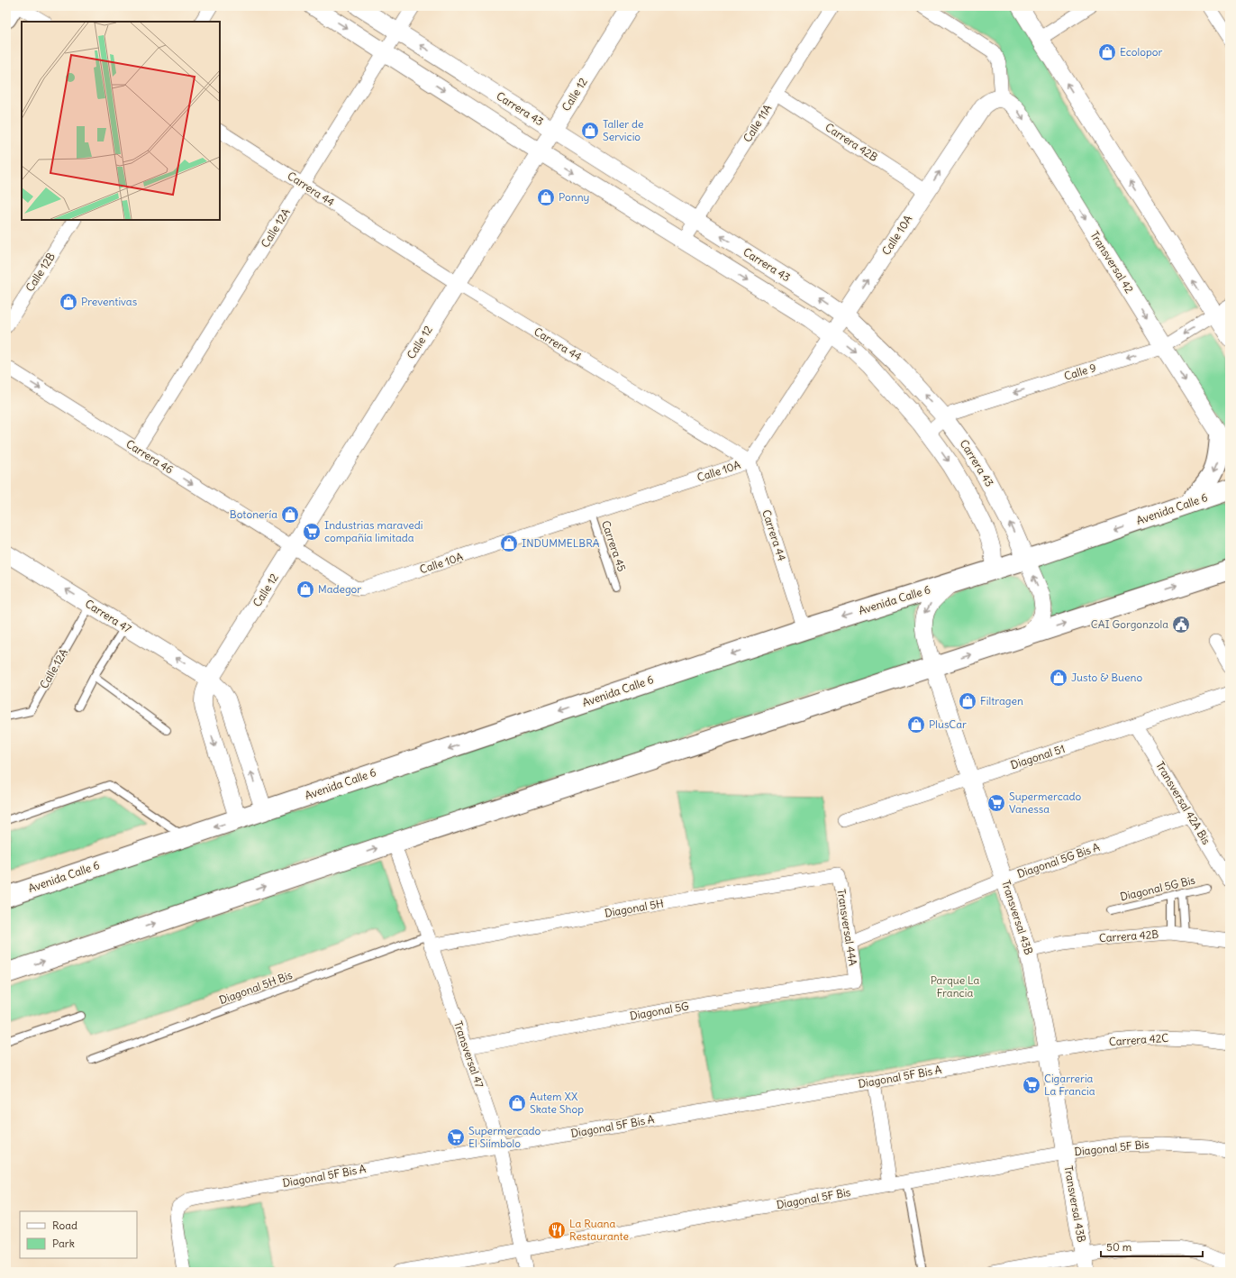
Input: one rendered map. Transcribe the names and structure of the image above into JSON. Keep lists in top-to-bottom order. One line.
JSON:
{"streets":{"main road":["Avenida Calle 6"],"street":["Calle 12","Carrera 43","Calle 11A","Carrera 42B","Carrera 44","Calle 12A","Calle 10A","Transversal 42","Calle 12B","Calle 9","Carrera 46","Carrera 47","Diagonal 51","Transversal 42A Bis","Diagonal 5G Bis A","Diagonal 5H","Transversal 43B","Transversal 44A","Diagonal 5G","Carrera 42C","Transversal 47","Diagonal 5F Bis A","Diagonal 5F Bis"],"lane":["Carrera 45","Diagonal 5G Bis","Diagonal 5H Bis"]},"crossings":[["Calle 12","Carrera 43"],["Calle 12","Carrera 44"],["Calle 12","Calle 10A"],["Calle 12","Carrera 46"],["Calle 12","Carrera 47"],["Carrera 43","Calle 11A"],["Carrera 43","Calle 12A"],["Carrera 43","Calle 10A"],["Carrera 43","Calle 9"],["Carrera 43","Avenida Calle 6"],["Calle 11A","Carrera 42B"],["Carrera 42B","Calle 10A"],["Carrera 42B","Transversal 43B"],["Carrera 44","Calle 12A"],["Carrera 44","Calle 10A"],["Carrera 44","Avenida Calle 6"],["Calle 12A","Carrera 46"],["Calle 12A","Carrera 47"],["Calle 10A","Transversal 42"],["Calle 10A","Carrera 46"],["Calle 10A","Carrera 45"],["Transversal 42","Calle 9"],["Avenida Calle 6","Carrera 47"],["Avenida Calle 6","Transversal 43B"],["Diagonal 51","Transversal 42A Bis"],["Diagonal 51","Transversal 43B"],["Transversal 42A Bis","Diagonal 5G Bis A"],["Diagonal 5G Bis A","Transversal 43B"],["Diagonal 5G Bis A","Transversal 44A"],["Diagonal 5H","Transversal 44A"],["Diagonal 5H","Diagonal 5H Bis"],["Diagonal 5H","Transversal 47"],["Transversal 43B","Carrera 42C"],["Transversal 43B","Diagonal 5F Bis A"],["Transversal 43B","Diagonal 5F Bis"],["Transversal 44A","Diagonal 5G"],["Diagonal 5H Bis","Transversal 47"],["Diagonal 5G","Transversal 47"],["Carrera 42C","Diagonal 5F Bis A"],["Transversal 47","Diagonal 5F Bis A"],["Transversal 47","Diagonal 5F Bis"]],"one_way":["Calle 9","Carrera 46","Carrera 47"],"parks":["Parque La Francia"],"places":{"shop":["Ecolopor","Taller de Servicio","Ponny","Preventivas","Botonería","INDUMMELBRA","Madegor","Justo & Bueno","Filtragen","PlusCar","Autem XX Skate Shop"],"supermarket":["Industrias maravedi compañía limitada","Supermercado Vanessa","Cigarreria La Francia","Supermercado El Siímbolo"],"public building":["CAI Gorgonzola"],"restaurant":["La Ruana Restaurante"]},"legend":["Road","Park"],"scale_bar":"50 m"}
